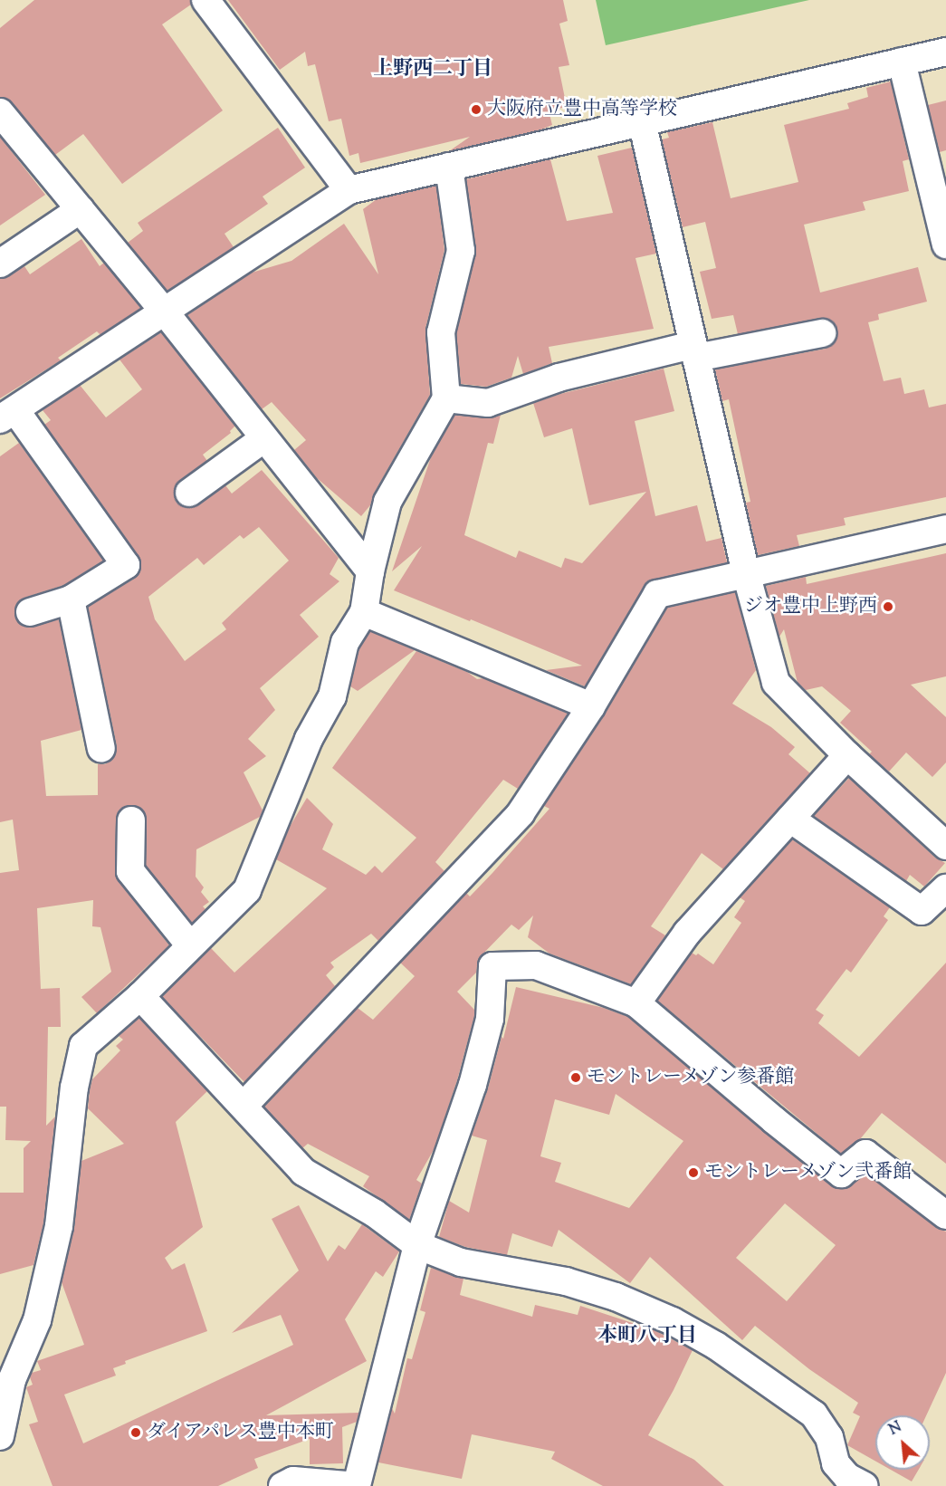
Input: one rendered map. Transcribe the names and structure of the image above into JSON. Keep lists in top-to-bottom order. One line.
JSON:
{"districts":["上野西二丁目","本町八丁目"],"places":["大阪府立豊中高等学校","ジオ豊中上野西","モントレーメゾン参番館","モントレーメゾン弐番館","ダイアパレス豊中本町"],"north":"top left"}
